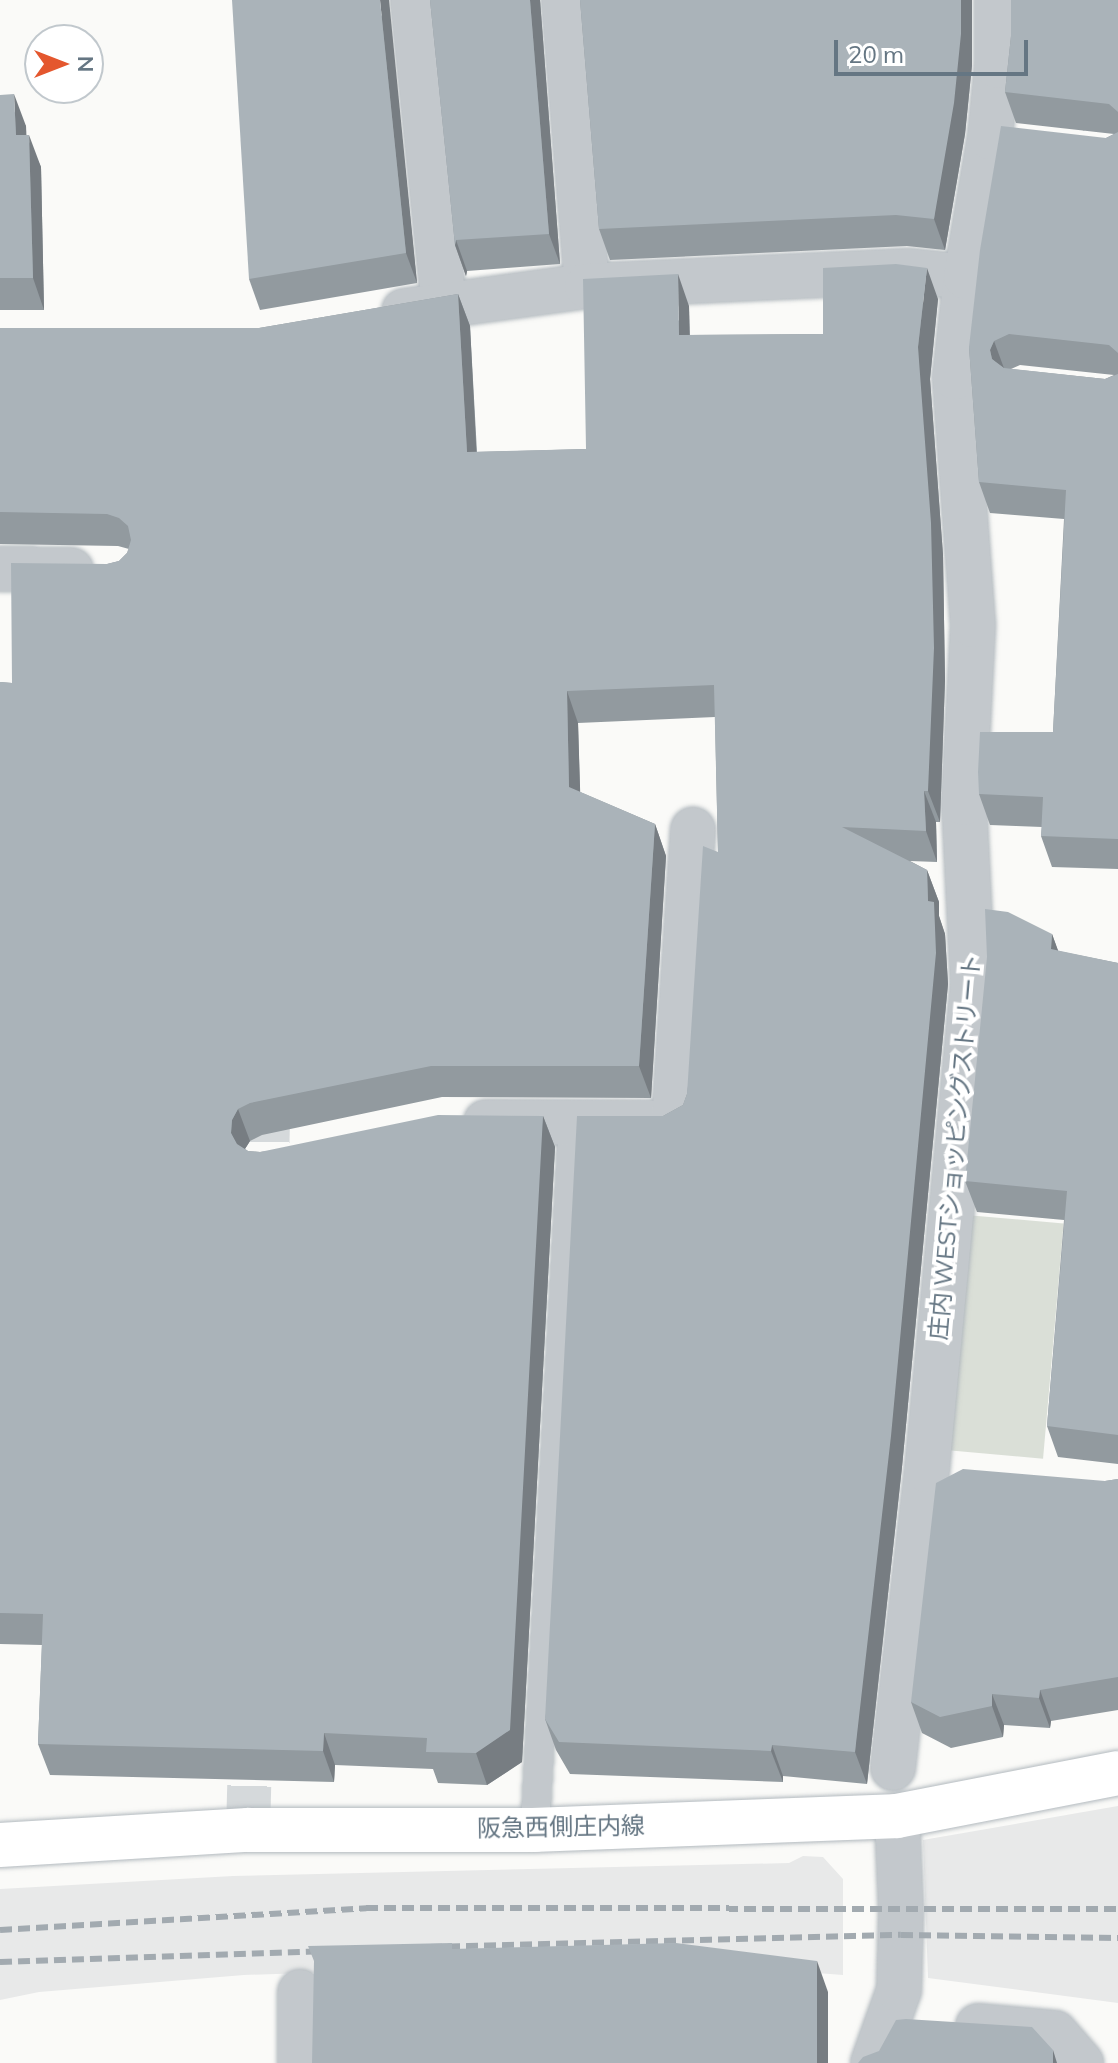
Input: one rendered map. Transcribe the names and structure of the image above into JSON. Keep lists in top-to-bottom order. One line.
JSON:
{"streets":{"street":["庄内 WESTショッピングストリート","阪急西側庄内線"]},"scale_bar":"20 m","north":"right"}
